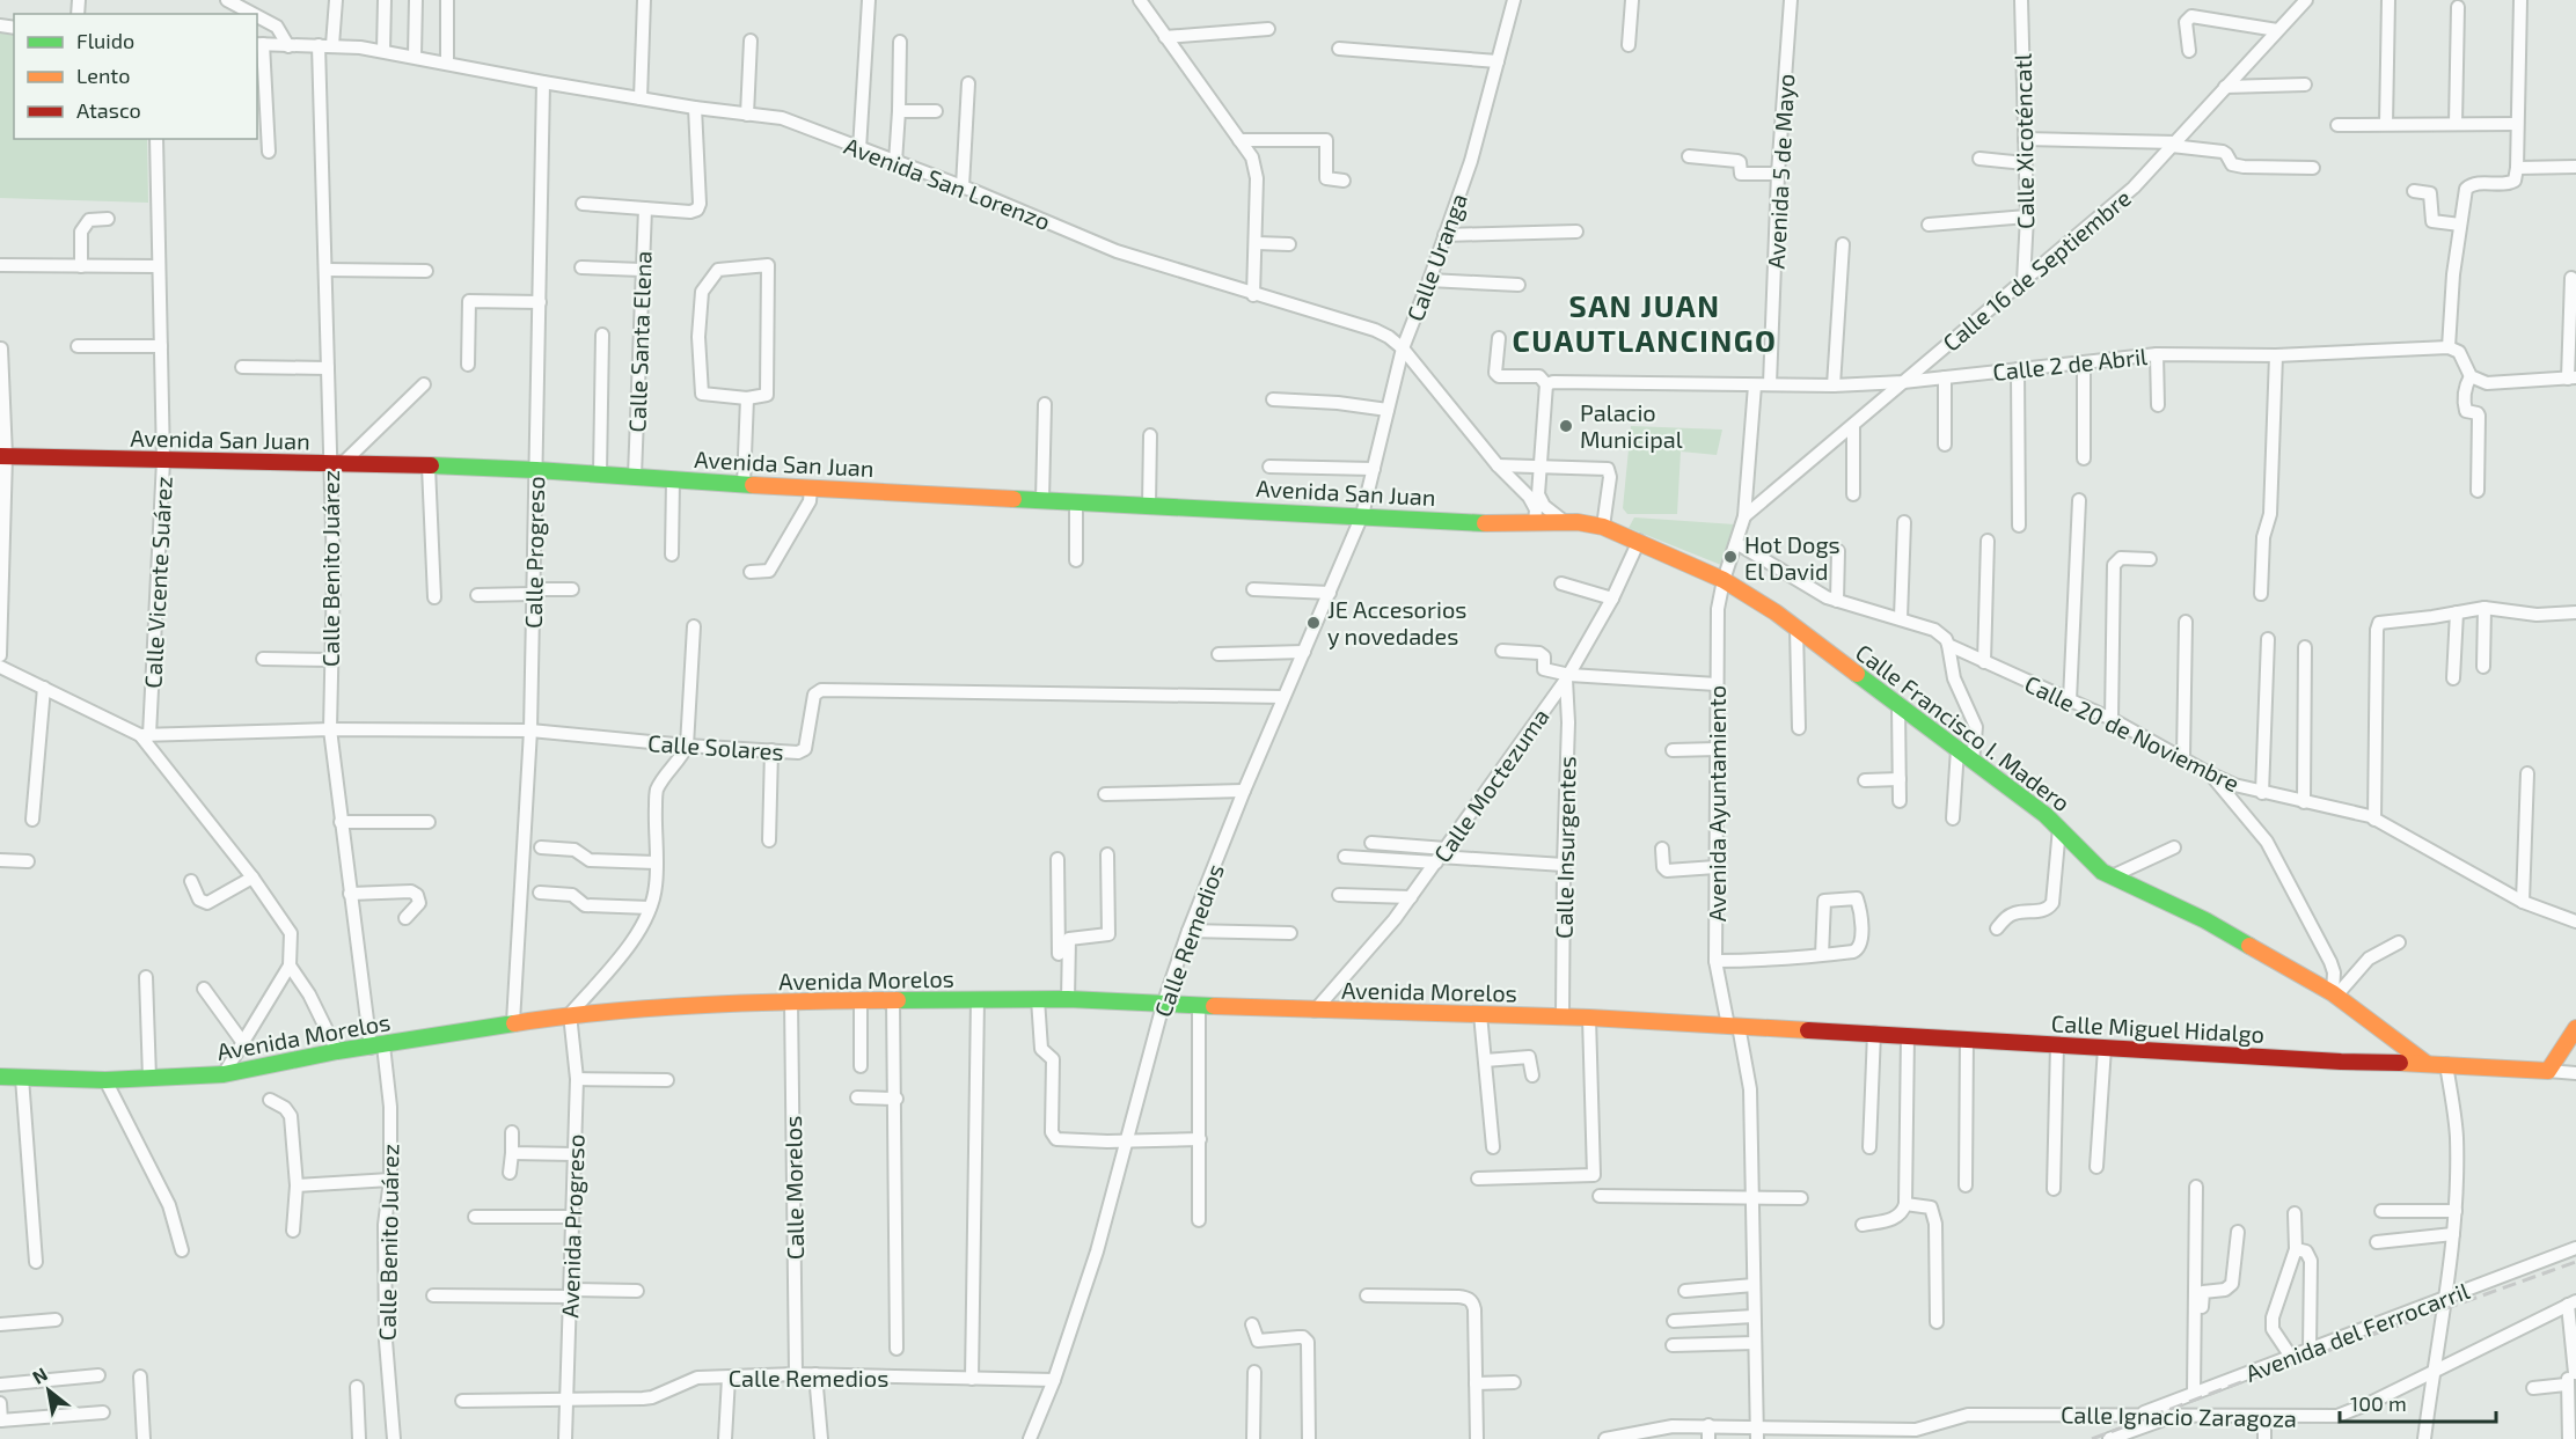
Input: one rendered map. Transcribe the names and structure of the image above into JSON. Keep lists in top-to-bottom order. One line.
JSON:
{"streets":{"street":["Calle Xicoténcatl","Avenida 5 de Mayo","Avenida San Lorenzo","Calle Uranga","Calle 16 de Septiembre","Calle Santa Elena","Calle 2 de Abril","Avenida San Juan","Calle Progreso","Calle Benito Juárez","Calle Vicente Suárez","Calle Francisco I. Madero","Calle 20 de Noviembre","Calle Solares","Calle Moctezuma","Avenida Ayuntamiento","Calle Insurgentes","Calle Remedios","Avenida Morelos","Calle Miguel Hidalgo","Calle Morelos","Avenida Progreso","Avenida del Ferrocarril","Calle Ignacio Zaragoza"]},"crossings":[["Calle Xicoténcatl","Calle 16 de Septiembre"],["Avenida 5 de Mayo","Calle 2 de Abril"],["Avenida San Lorenzo","Calle Uranga"],["Avenida San Lorenzo","Avenida San Juan"],["Avenida San Lorenzo","Calle Progreso"],["Avenida San Lorenzo","Calle Benito Juárez"],["Calle Uranga","Avenida San Juan"],["Calle Uranga","Calle Remedios"],["Calle 16 de Septiembre","Calle 2 de Abril"],["Calle 16 de Septiembre","Avenida Ayuntamiento"],["Calle Santa Elena","Avenida San Juan"],["Calle 2 de Abril","Avenida Ayuntamiento"],["Avenida San Juan","Calle Progreso"],["Avenida San Juan","Calle Benito Juárez"],["Avenida San Juan","Calle Vicente Suárez"],["Avenida San Juan","Calle Francisco I. Madero"],["Avenida San Juan","Calle Remedios"],["Calle Progreso","Calle Solares"],["Calle Progreso","Avenida Morelos"],["Calle Benito Juárez","Calle Solares"],["Calle Benito Juárez","Avenida Morelos"],["Calle Vicente Suárez","Calle Solares"],["Calle Francisco I. Madero","Calle Moctezuma"],["Calle Francisco I. Madero","Avenida Ayuntamiento"],["Calle Francisco I. Madero","Calle Miguel Hidalgo"],["Calle 20 de Noviembre","Avenida Ayuntamiento"],["Calle Solares","Calle Remedios"],["Calle Moctezuma","Calle Insurgentes"],["Calle Moctezuma","Avenida Morelos"],["Avenida Ayuntamiento","Avenida Morelos"],["Avenida Ayuntamiento","Calle Miguel Hidalgo"],["Avenida Ayuntamiento","Calle Ignacio Zaragoza"],["Calle Insurgentes","Avenida Morelos"],["Calle Remedios","Avenida Morelos"],["Calle Remedios","Calle Morelos"],["Calle Remedios","Avenida Progreso"],["Avenida Morelos","Calle Miguel Hidalgo"],["Avenida Morelos","Calle Morelos"],["Avenida Morelos","Avenida Progreso"],["Avenida del Ferrocarril","Calle Ignacio Zaragoza"]],"districts":["SAN JUAN CUAUTLANCINGO"],"places":["Palacio Municipal","Hot Dogs El David","JE Accesorios y novedades"],"legend":["Fluido","Lento","Atasco"],"scale_bar":"100 m","north":"top left"}
